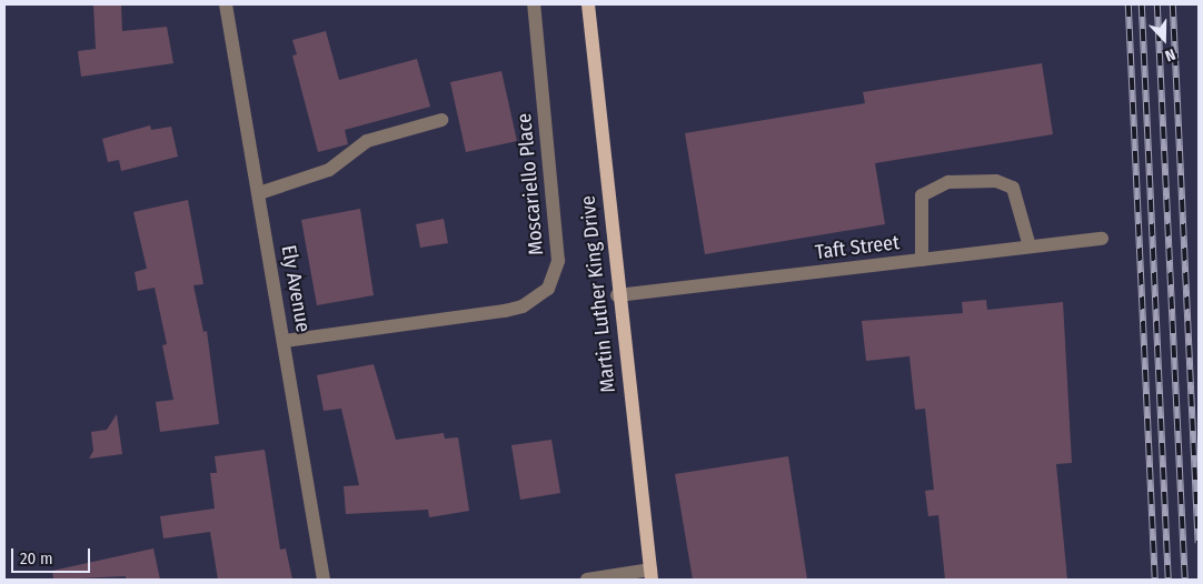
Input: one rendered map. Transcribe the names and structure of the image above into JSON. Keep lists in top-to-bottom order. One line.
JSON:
{"streets":{"main road":["Martin Luther King Drive"],"street":["Moscariello Place","Taft Street","Ely Avenue"]},"crossings":[["Moscariello Place","Ely Avenue"],["Taft Street","Martin Luther King Drive"]],"scale_bar":"20 m","north":"bottom"}
